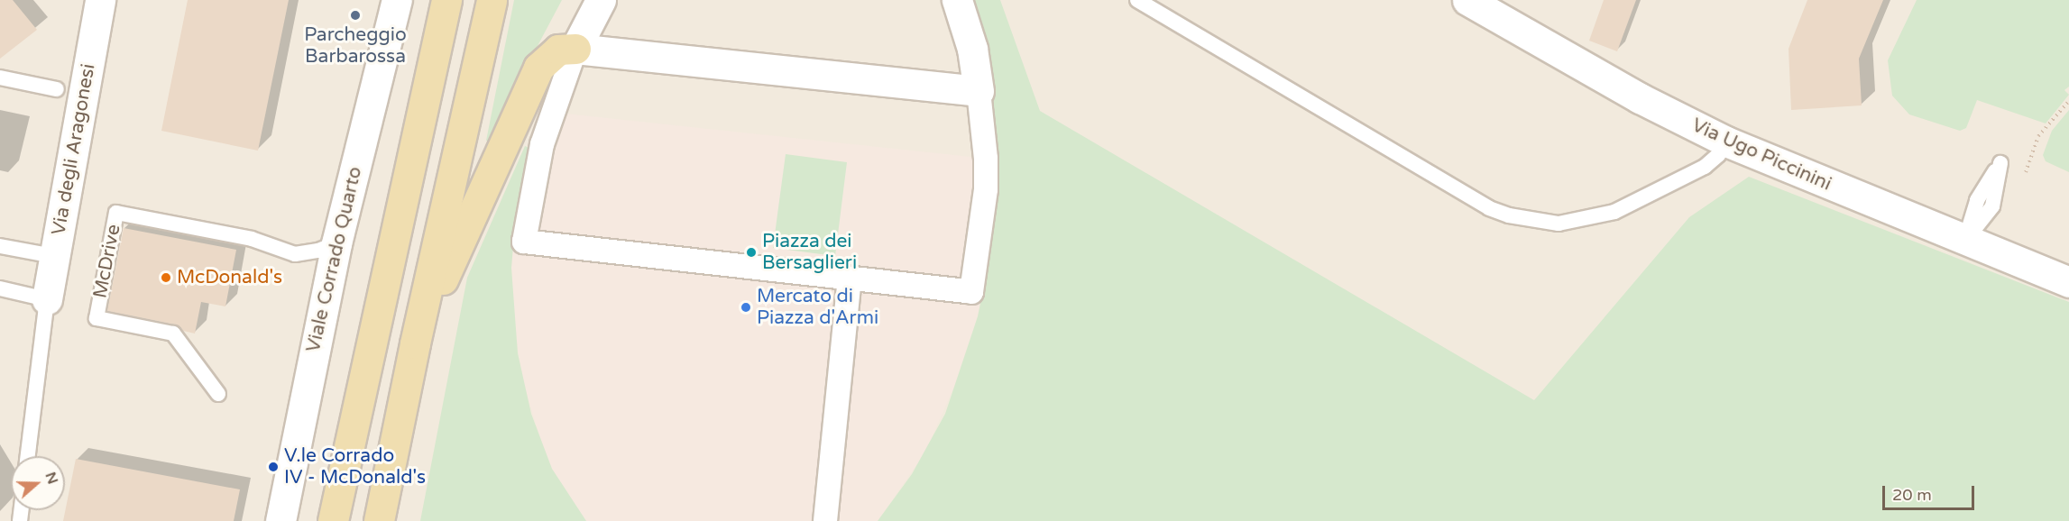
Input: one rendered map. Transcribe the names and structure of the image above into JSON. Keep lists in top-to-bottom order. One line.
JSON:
{"streets":{"street":["Via degli Aragonesi","Via Ugo Piccinini","Viale Corrado Quarto"],"lane":["McDrive"]},"crossings":[["Viale Corrado Quarto","McDrive"]],"places":["Parcheggio Barbarossa","Piazza dei Bersaglieri","McDonald's","Mercato di Piazza d'Armi","V.le Corrado IV - McDonald's"],"scale_bar":"20 m","north":"right"}
